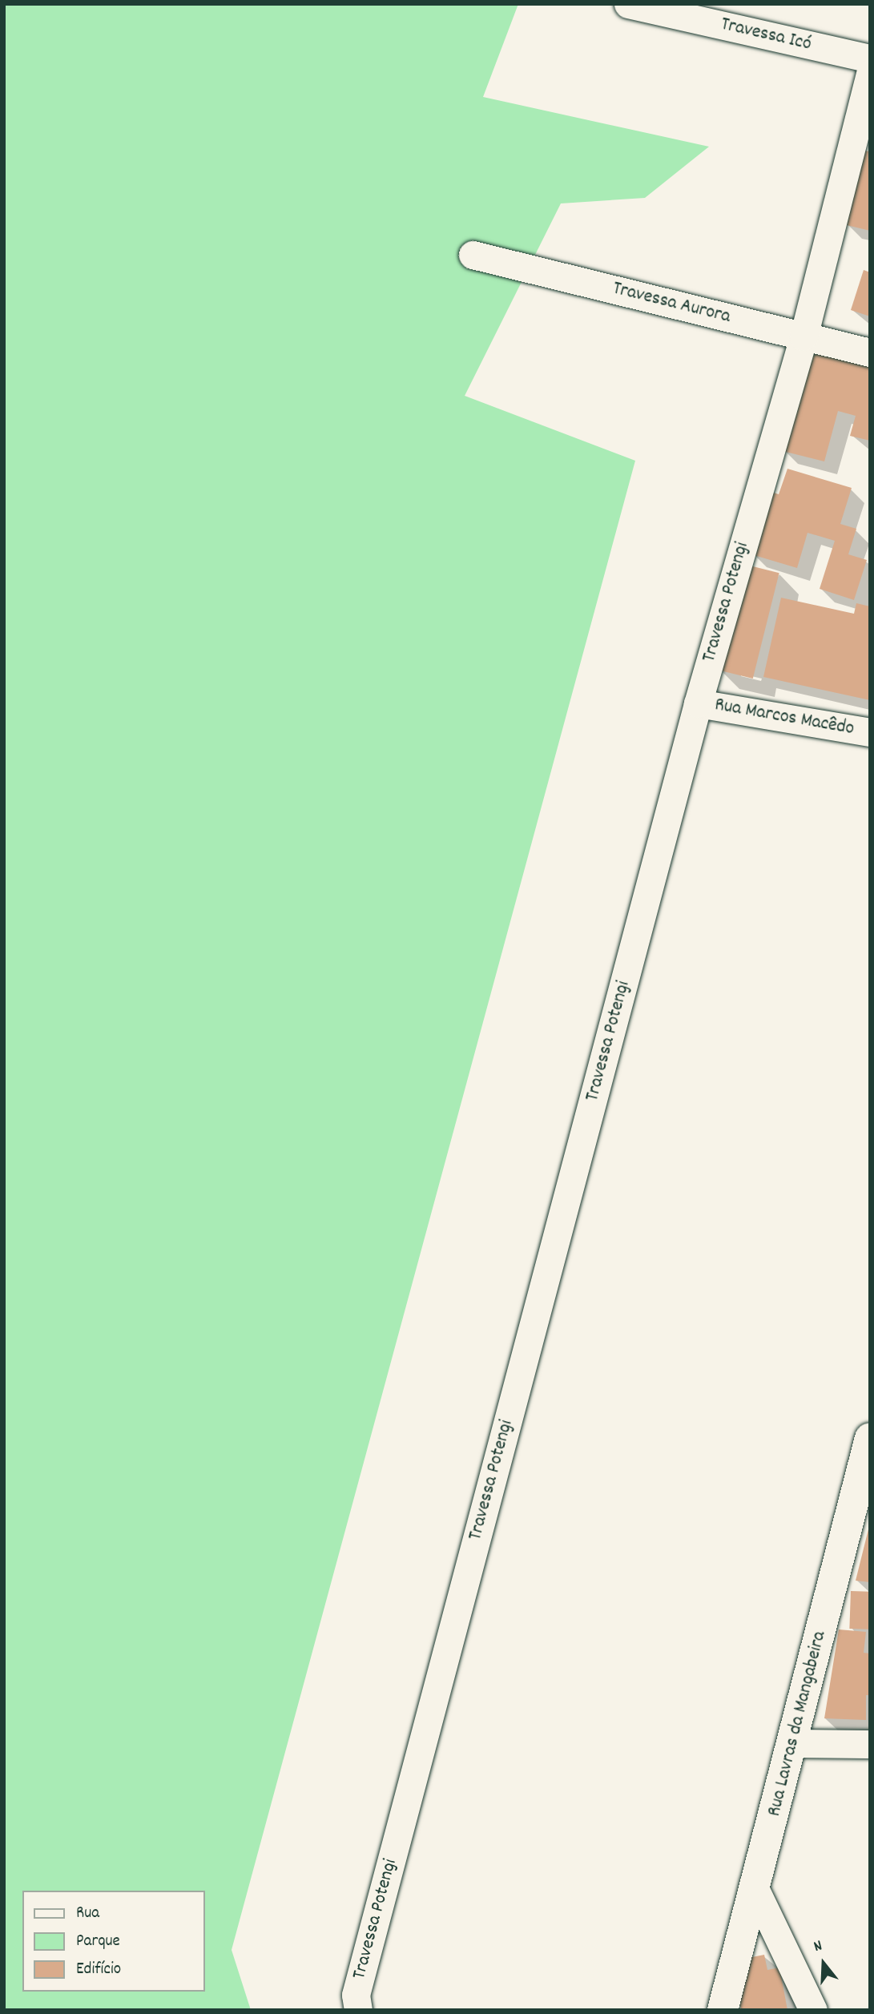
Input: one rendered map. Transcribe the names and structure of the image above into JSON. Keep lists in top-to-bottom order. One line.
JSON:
{"streets":{"street":["Travessa Icó","Travessa Aurora","Travessa Potengi","Rua Marcos Macêdo","Rua Lavras da Mangabeira"]},"crossings":[["Travessa Aurora","Travessa Potengi"],["Travessa Potengi","Rua Marcos Macêdo"]],"legend":["Rua","Parque","Edifício"],"north":"top"}
